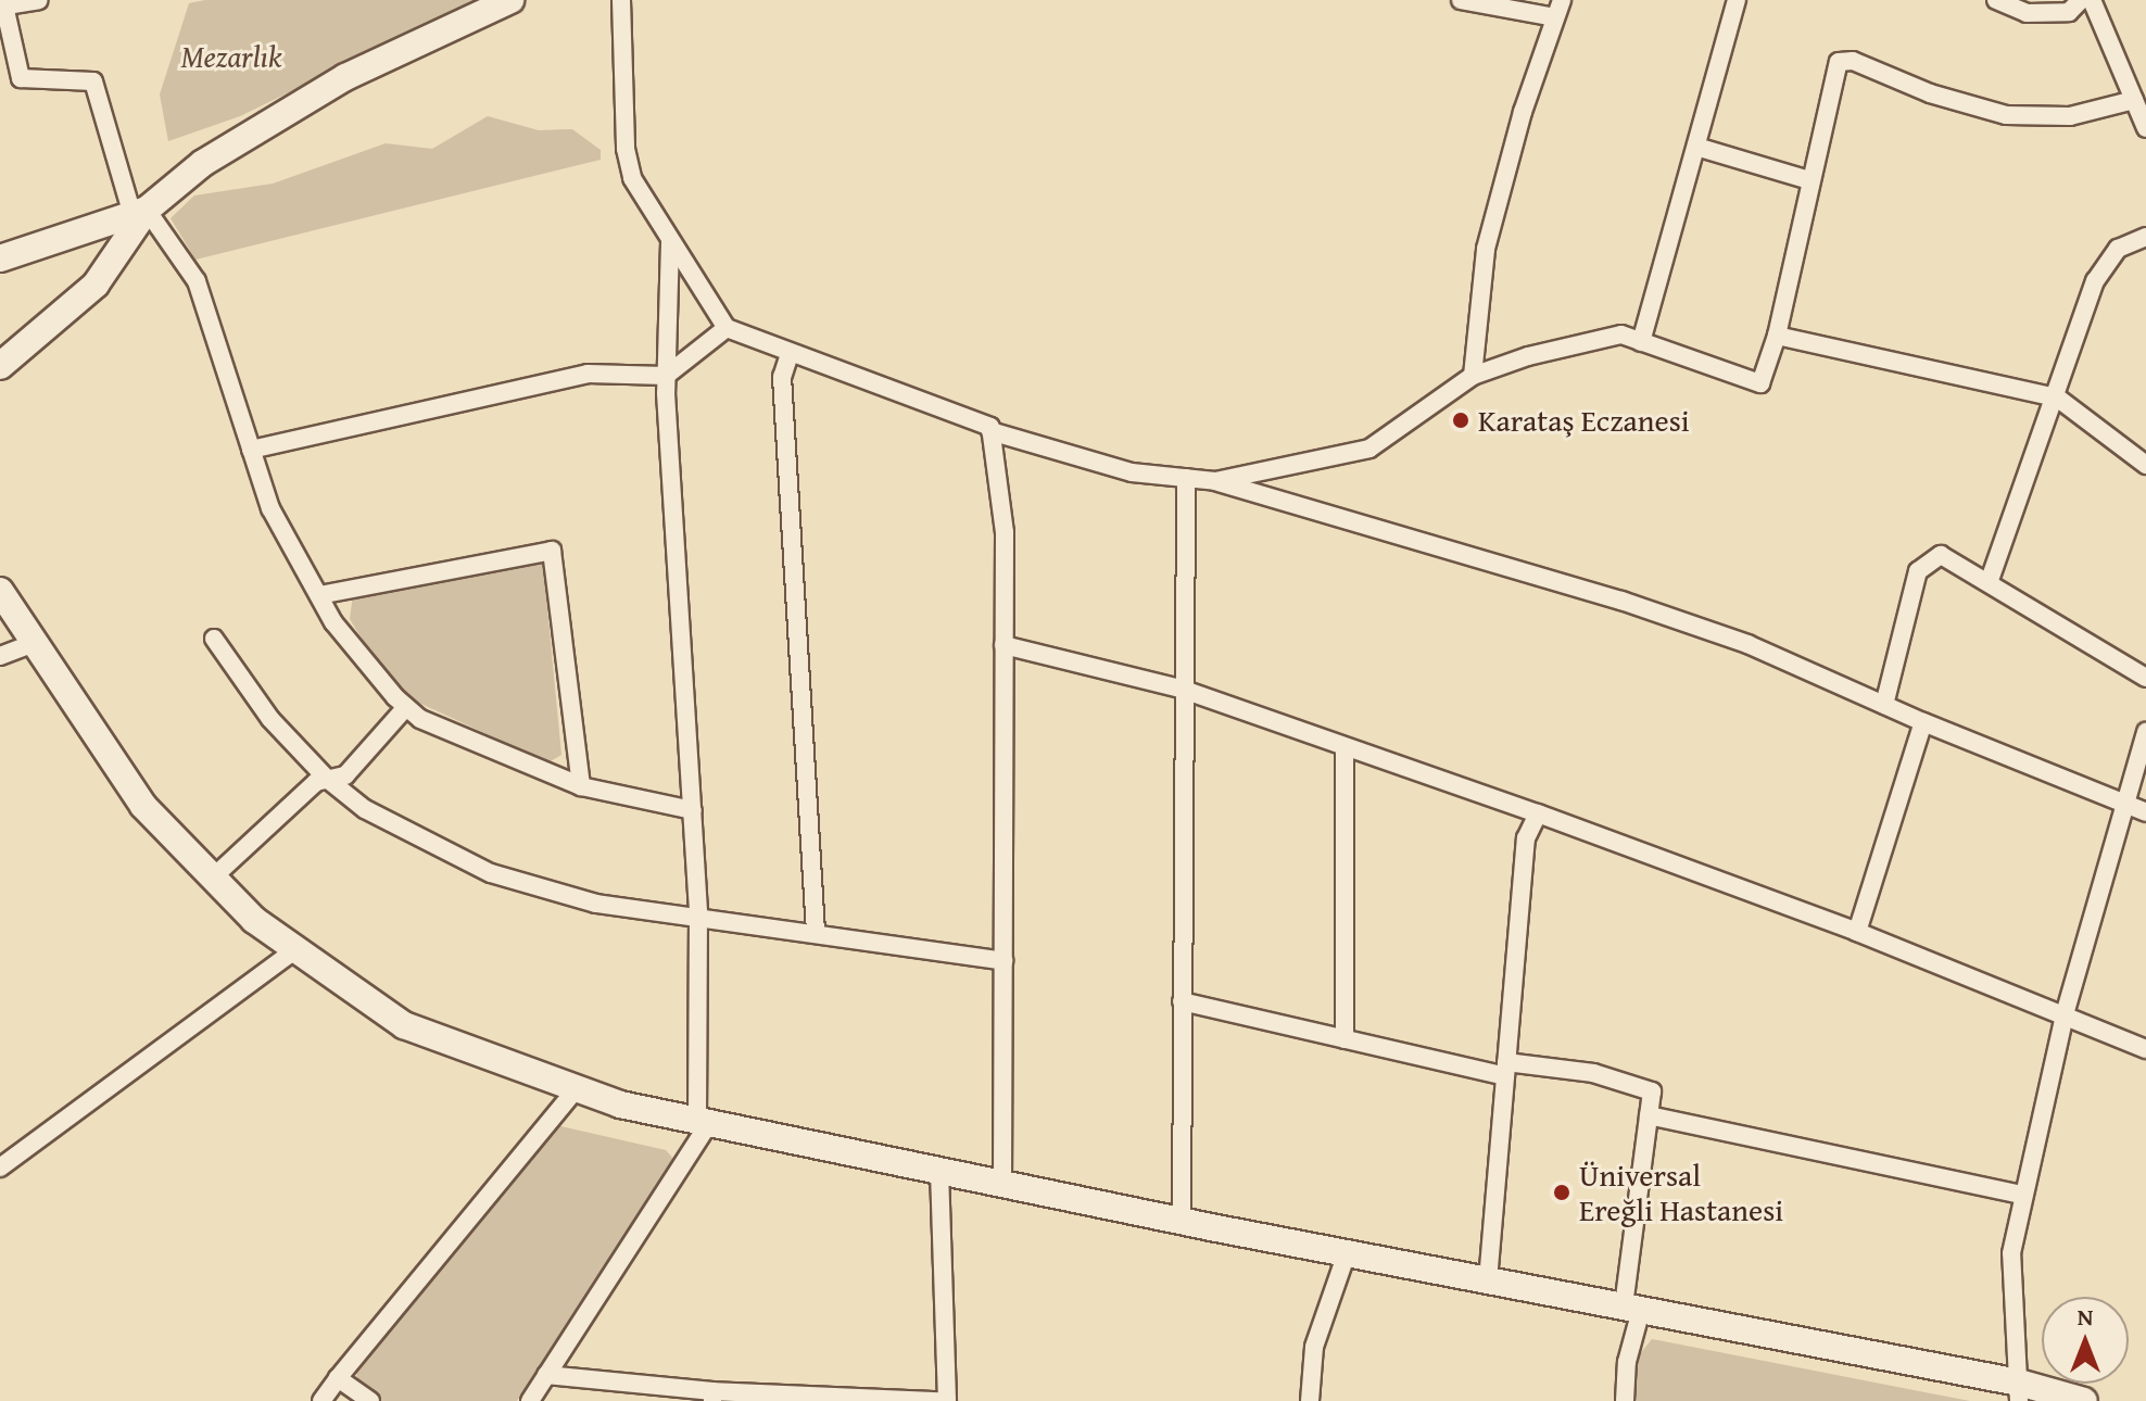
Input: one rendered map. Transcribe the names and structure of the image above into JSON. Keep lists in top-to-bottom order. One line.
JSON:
{"parks":["Mezarlık"],"places":["Karataş Eczanesi","Üniversal Ereğli Hastanesi"],"north":"top"}
